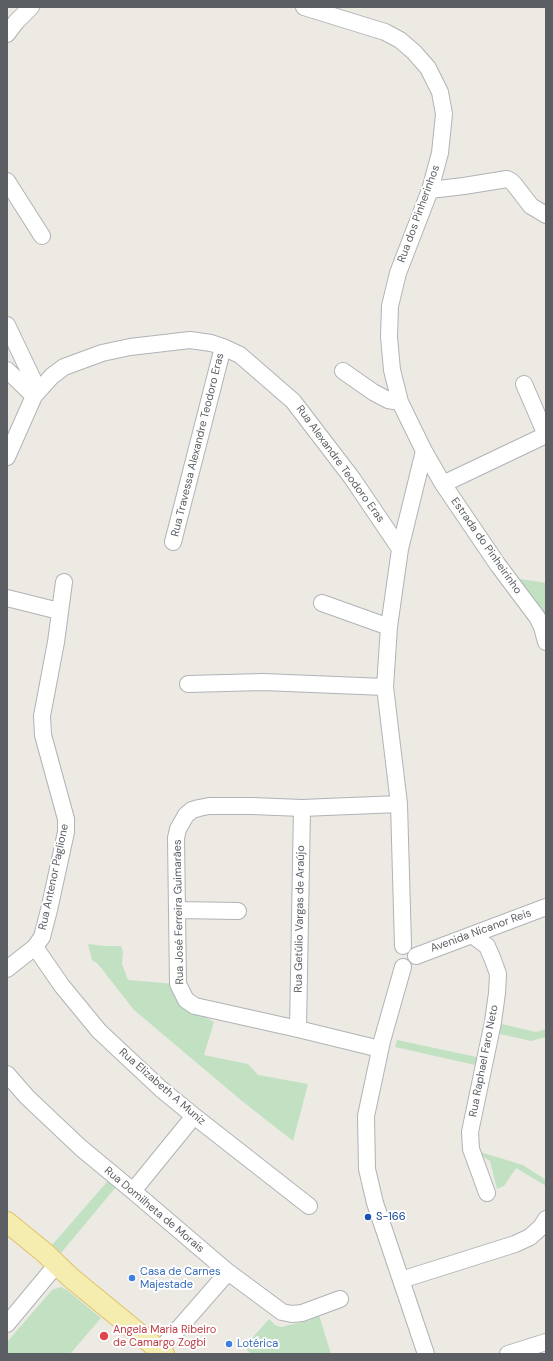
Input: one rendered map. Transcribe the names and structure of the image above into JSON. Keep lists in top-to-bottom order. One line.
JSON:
{"streets":{"street":["Rua dos Pinherinhos","Rua Travessa Alexandre Teodoro Eras","Rua Alexandre Teodoro Eras","Estrada do Pinheirinho","Rua Antenor Paglione","Rua José Ferreira Guimarães","Rua Getúlio Vargas de Araújo","Avenida Nicanor Reis","Rua Raphael Faro Neto","Rua Elizabeth A Muniz","Rua Domilheta de Morais"]},"crossings":[["Rua dos Pinherinhos","Estrada do Pinheirinho"],["Rua Travessa Alexandre Teodoro Eras","Rua Alexandre Teodoro Eras"],["Rua Antenor Paglione","Rua Elizabeth A Muniz"],["Rua José Ferreira Guimarães","Rua Getúlio Vargas de Araújo"],["Avenida Nicanor Reis","Rua Raphael Faro Neto"]],"places":["S-166","Casa de Carnes Majestade","Angela Maria Ribeiro de Camargo Zogbi","Lotérica"]}
